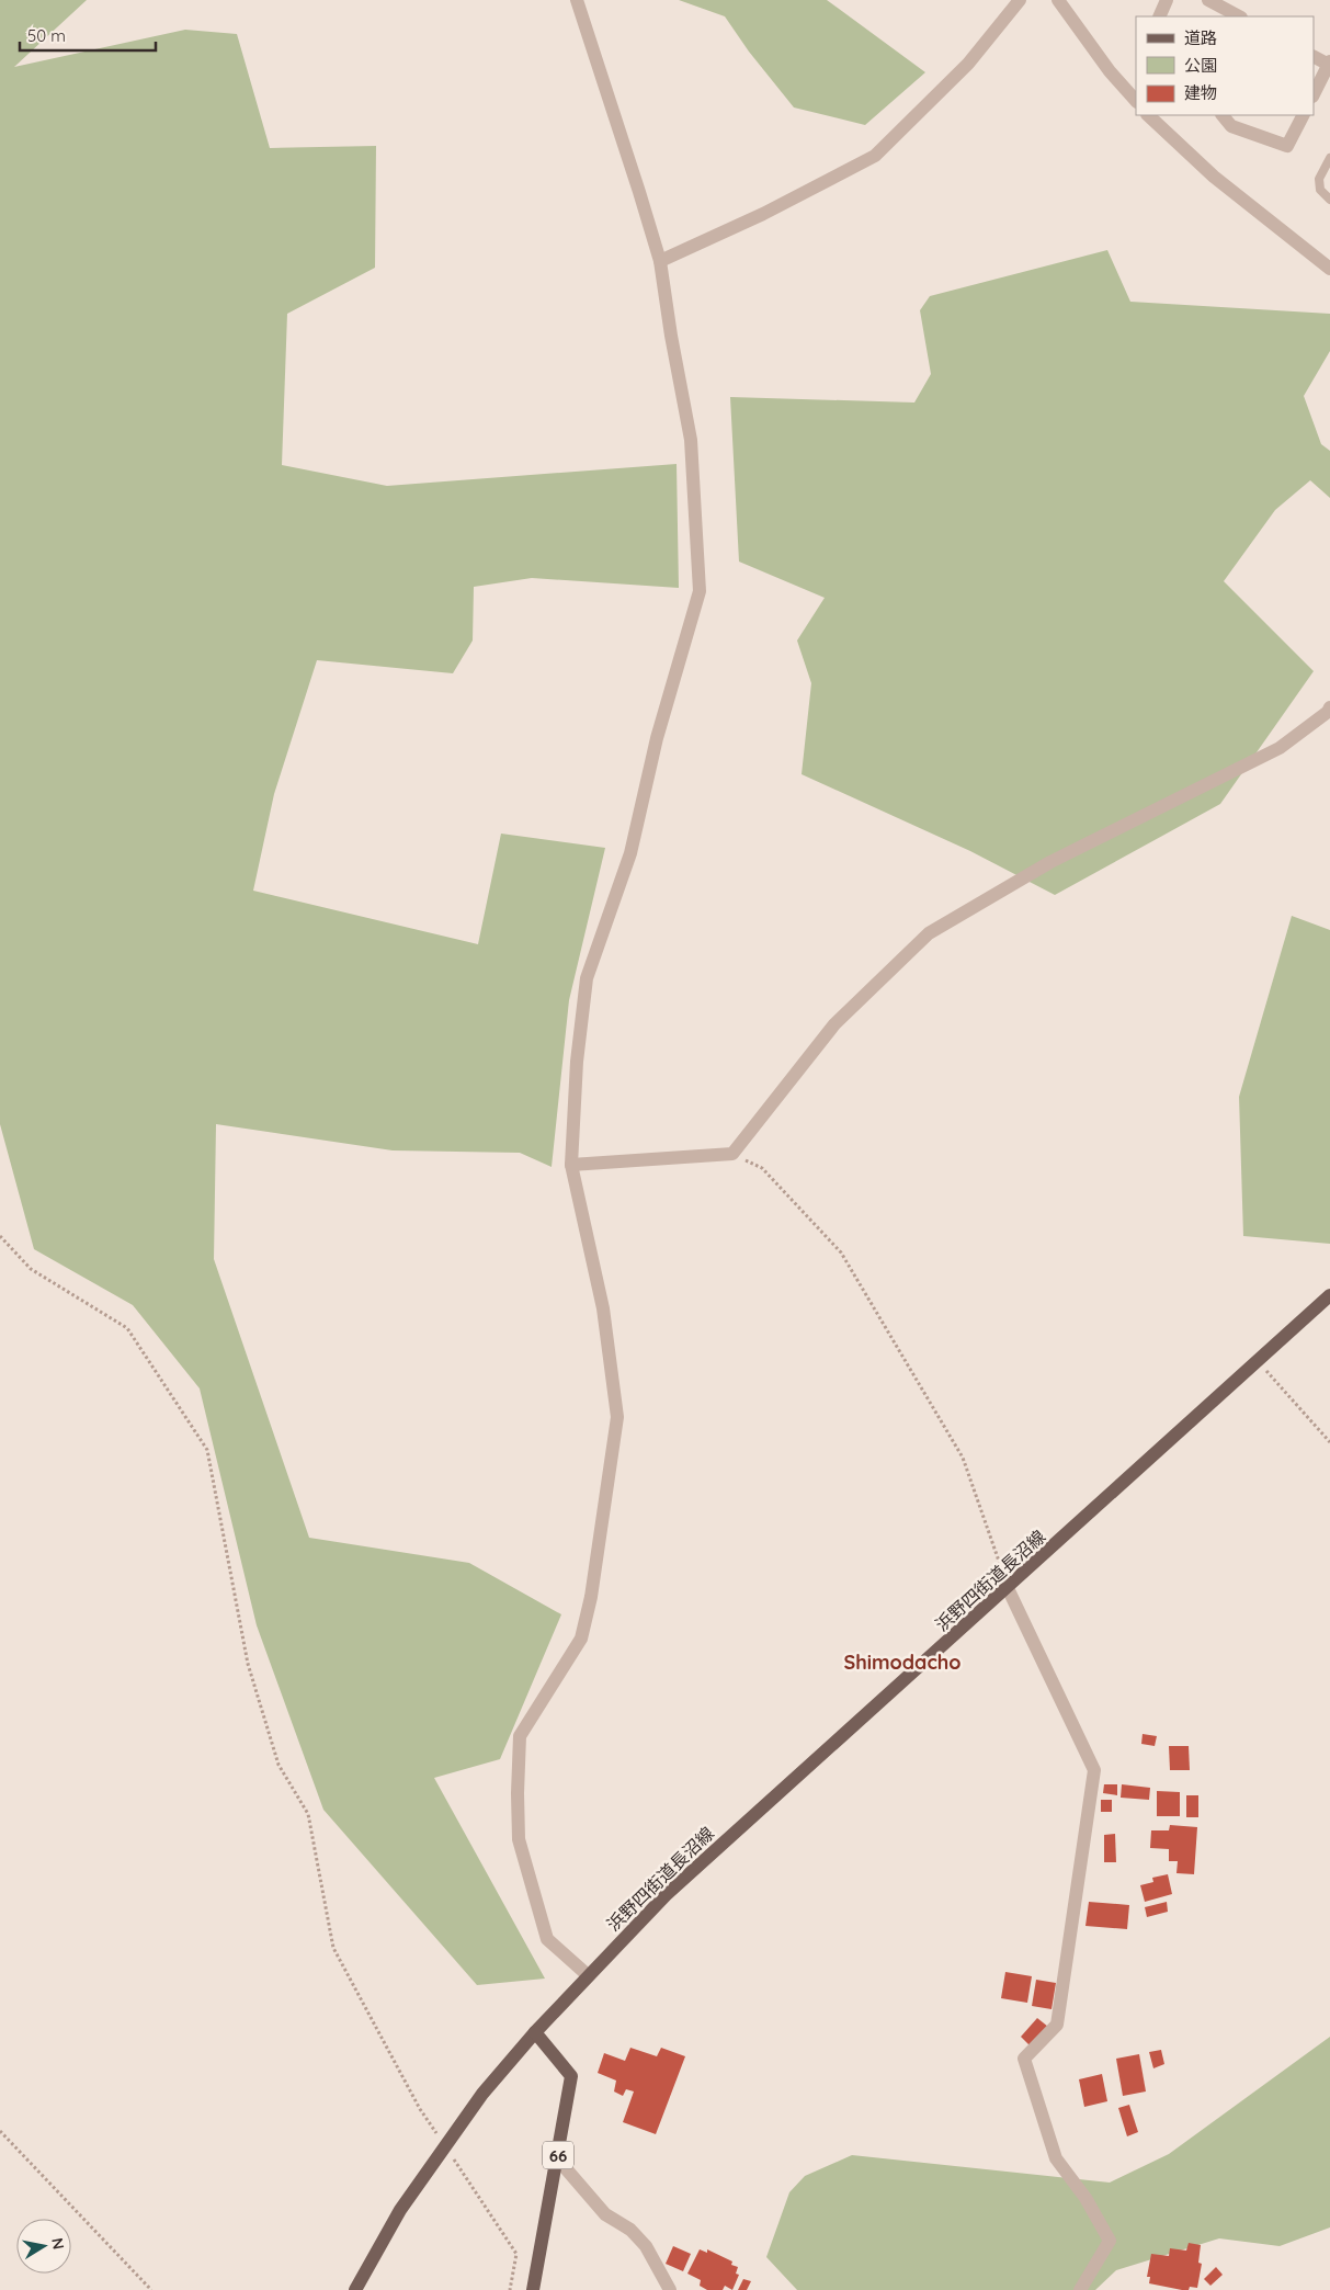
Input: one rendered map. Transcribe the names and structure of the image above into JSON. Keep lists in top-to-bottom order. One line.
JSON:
{"streets":{"main road":["浜野四街道長沼線","66"]},"crossings":[["浜野四街道長沼線","66"]],"districts":["Shimodacho"],"legend":["道路","公園","建物"],"scale_bar":"50 m","north":"right"}
